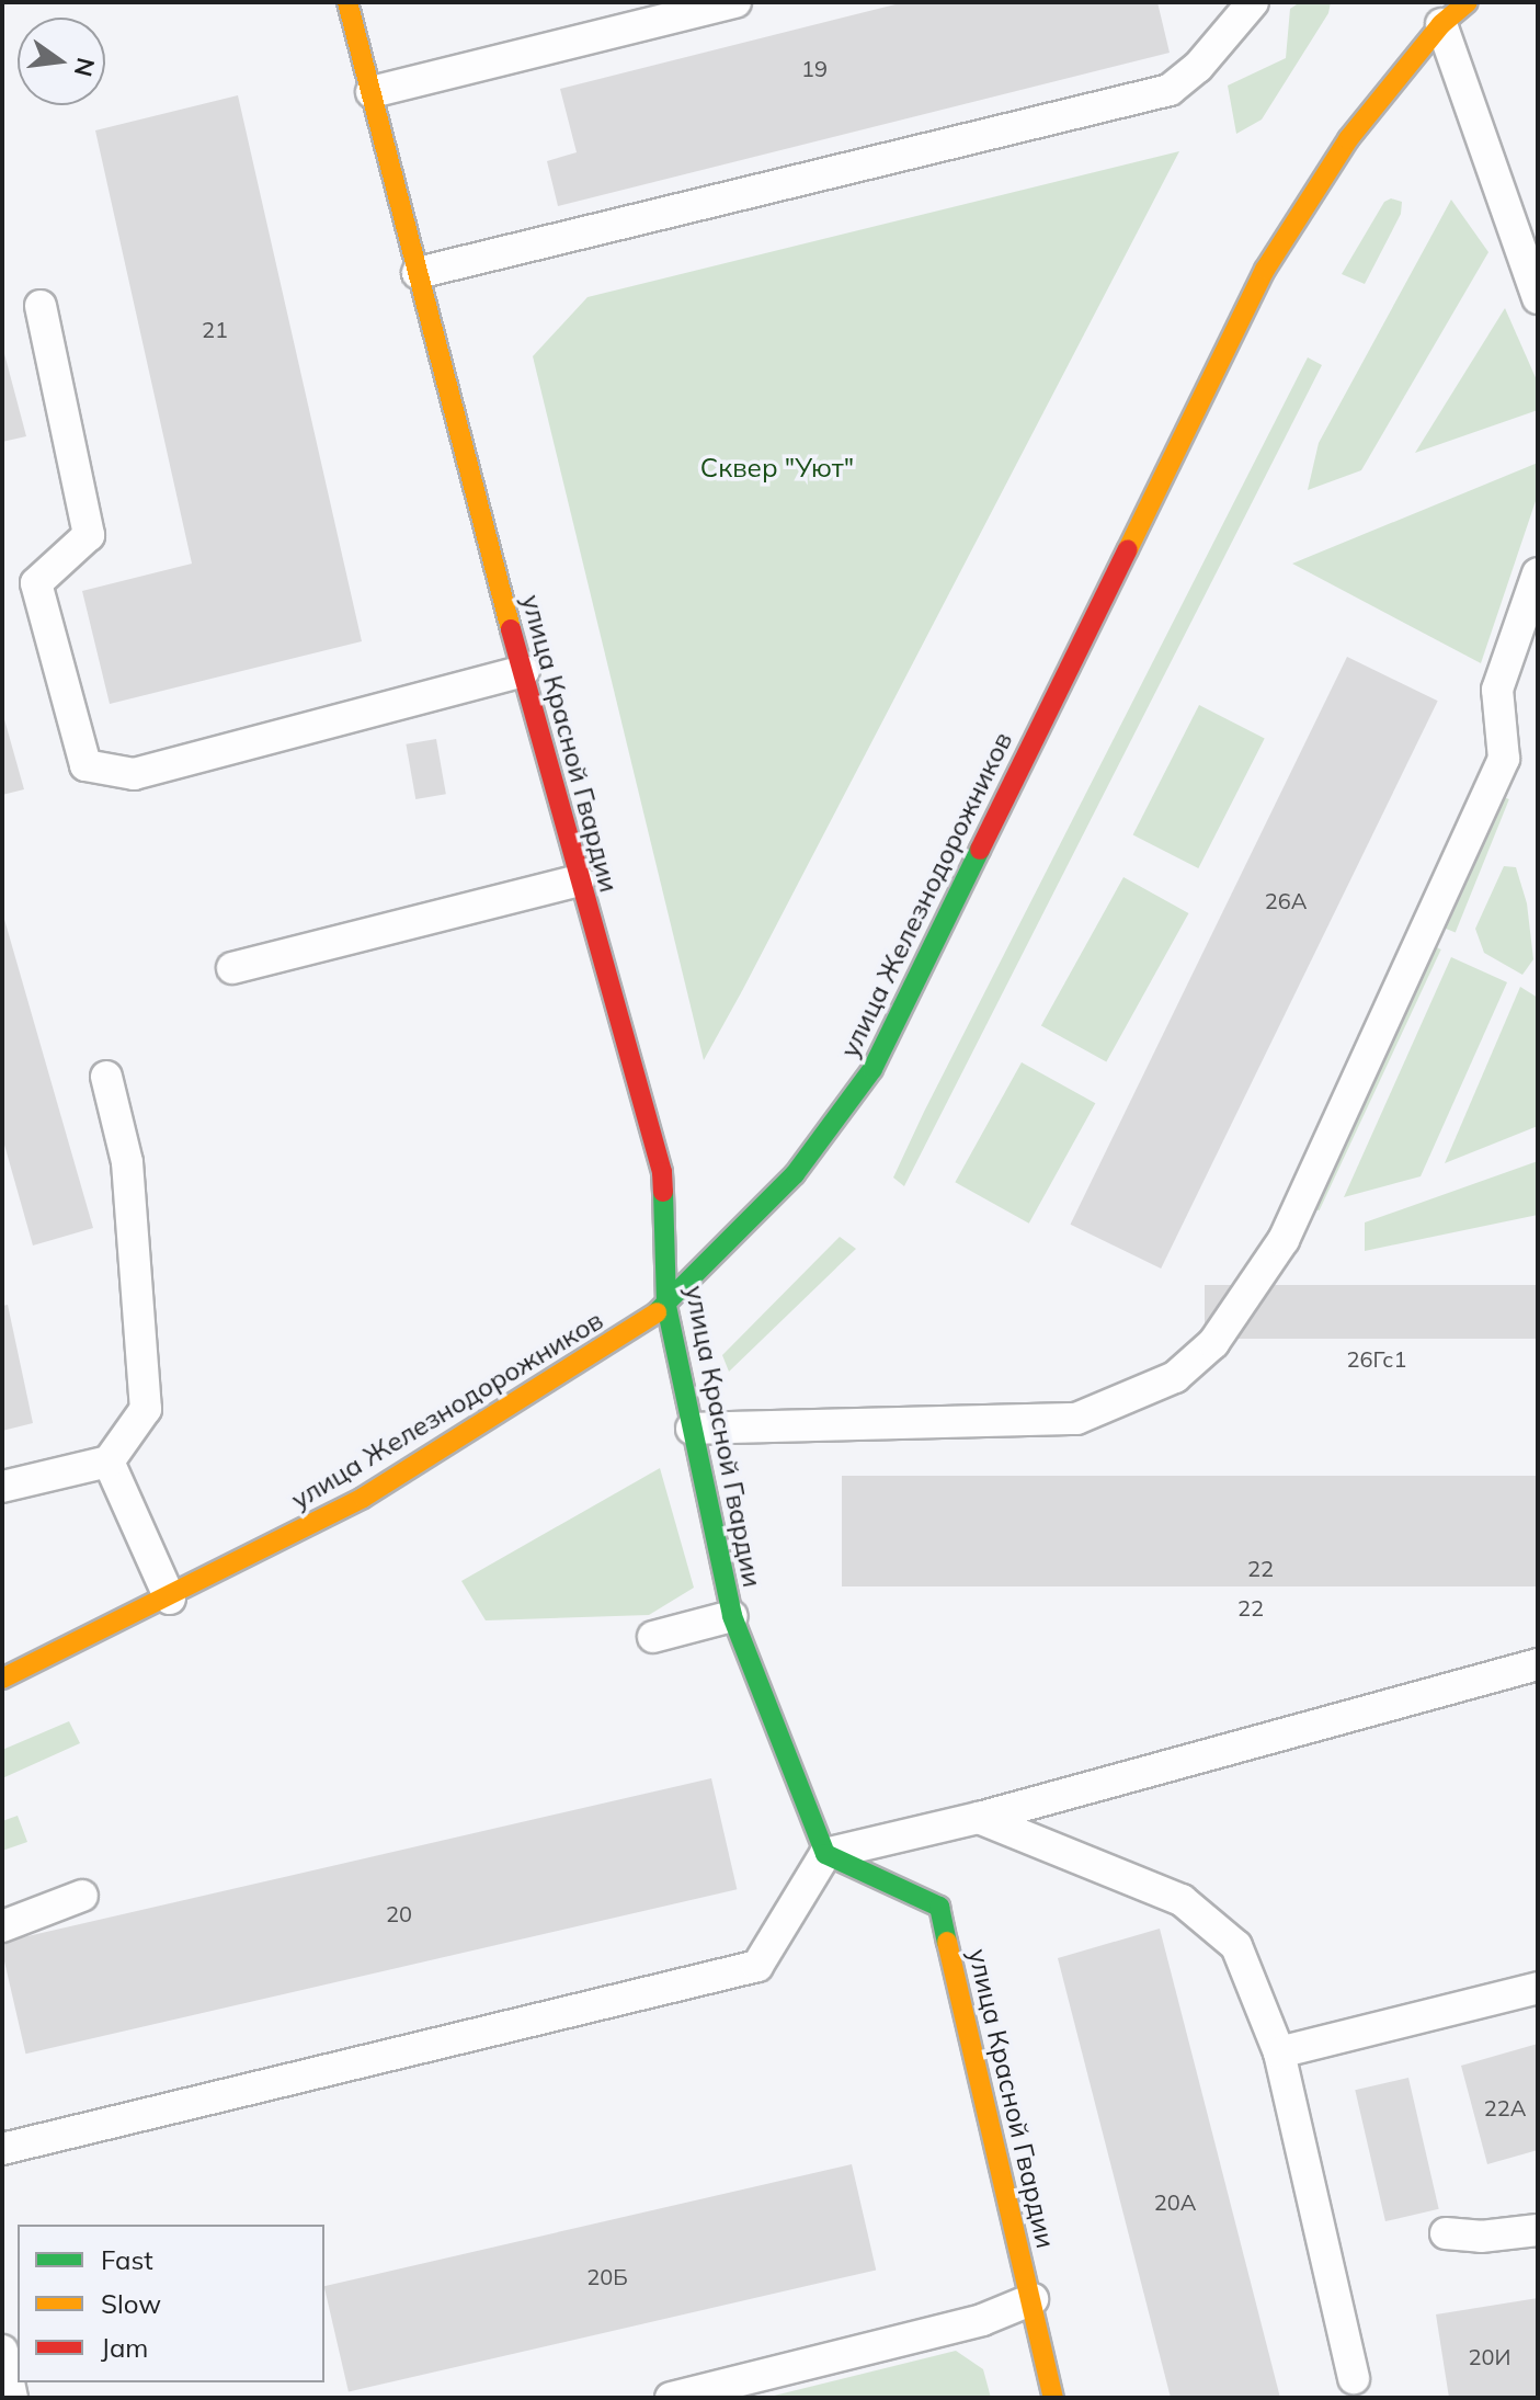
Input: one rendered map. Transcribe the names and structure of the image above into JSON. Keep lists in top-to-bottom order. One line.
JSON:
{"streets":{"street":["улица Красной Гвардии","улица Железнодорожников"]},"crossings":[["улица Красной Гвардии","улица Железнодорожников"]],"parks":["Сквер \"Уют\""],"house_numbers":["19","21","26А","26Гс1","22","22","20","22А","20А","20Б","20И"],"legend":["Fast","Slow","Jam"],"north":"right"}
